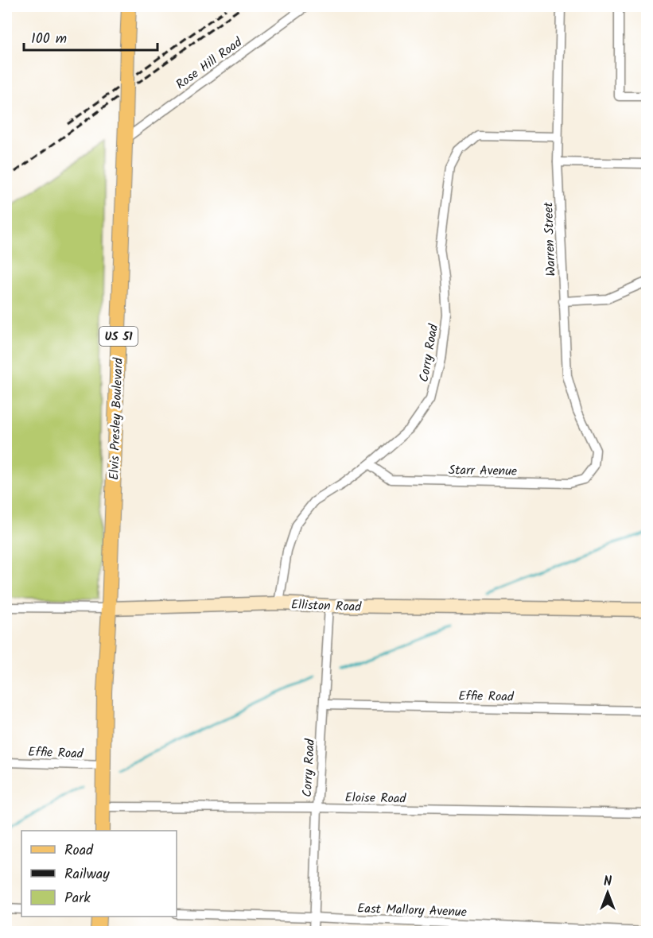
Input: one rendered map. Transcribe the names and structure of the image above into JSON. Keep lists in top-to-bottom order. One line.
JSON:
{"streets":{"main road":["US 51","Elvis Presley Boulevard","Elliston Road"],"street":["Rose Hill Road","Warren Street","Corry Road","Starr Avenue","Effie Road","Eloise Road","East Mallory Avenue"]},"crossings":[["Rose Hill Road","Elvis Presley Boulevard"],["Warren Street","Corry Road"],["Warren Street","Starr Avenue"],["Corry Road","Starr Avenue"],["Corry Road","Elliston Road"],["Corry Road","Effie Road"],["Corry Road","Eloise Road"],["Corry Road","East Mallory Avenue"],["Elvis Presley Boulevard","Elliston Road"],["Elvis Presley Boulevard","Effie Road"],["Elvis Presley Boulevard","Eloise Road"]],"legend":["Road","Railway","Park"],"scale_bar":"100 m","north":"top"}
